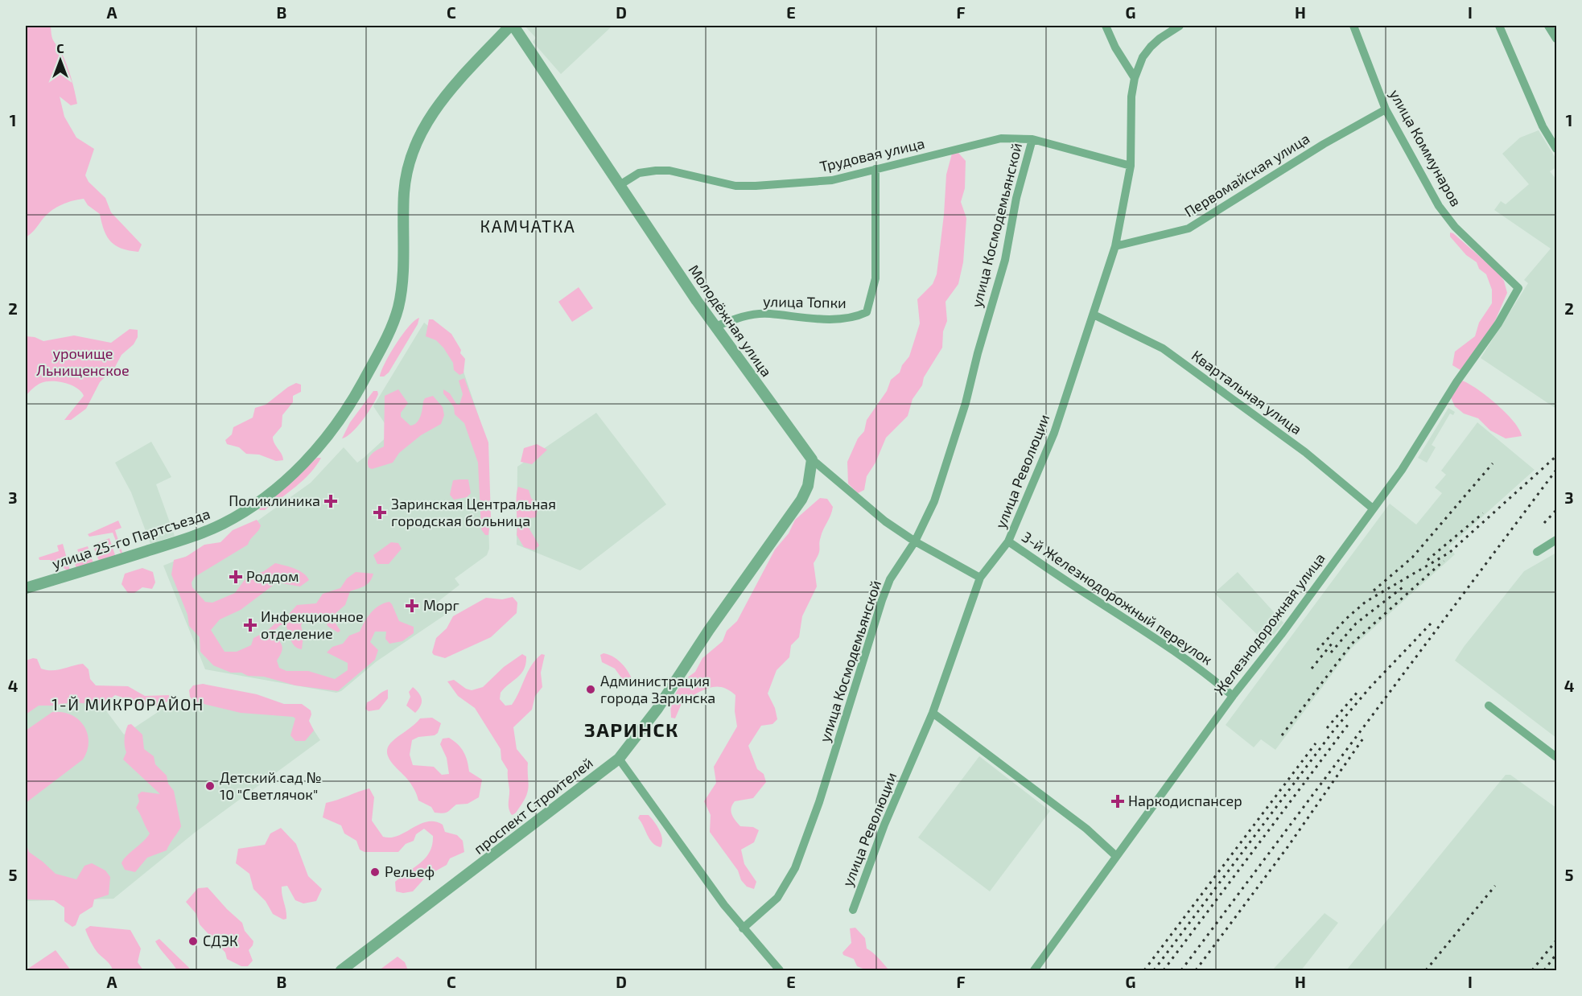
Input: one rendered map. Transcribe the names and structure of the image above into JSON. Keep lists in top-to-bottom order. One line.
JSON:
{"streets":{"street":["улица Коммунаров","Трудовая улица","Первомайская улица","улица Космодемьянской","улица Топки","Молодёжная улица","Квартальная улица","улица Революции","улица 25-го Партсъезда","3-й Железнодорожный переулок","Железнодорожная улица","проспект Строителей"]},"crossings":[["улица Коммунаров","Первомайская улица"],["улица Коммунаров","Железнодорожная улица"],["Трудовая улица","улица Космодемьянской"],["Трудовая улица","улица Топки"],["Трудовая улица","Молодёжная улица"],["Трудовая улица","улица Революции"],["Первомайская улица","улица Революции"],["улица Космодемьянской","Молодёжная улица"],["улица Топки","Молодёжная улица"],["Молодёжная улица","улица Революции"],["Молодёжная улица","проспект Строителей"],["Квартальная улица","улица Революции"],["Квартальная улица","Железнодорожная улица"],["улица Революции","3-й Железнодорожный переулок"],["3-й Железнодорожный переулок","Железнодорожная улица"]],"districts":["КАМЧАТКА","1-Й МИКРОРАЙОН","ЗАРИНСК"],"parks":["урочище Льнищенское"],"places":{"health":["Поликлиника","Заринская Центральная городская больница","Роддом","Морг","Инфекционное отделение","Наркодиспансер"],"other":["Администрация города Заринска","Детский сад № 10 \"Светлячок\"","Рельеф","СДЭК"]},"north":"top","grid":{"columns":["A","B","C","D","E","F","G","H","I"],"rows":["1","2","3","4","5"]}}
